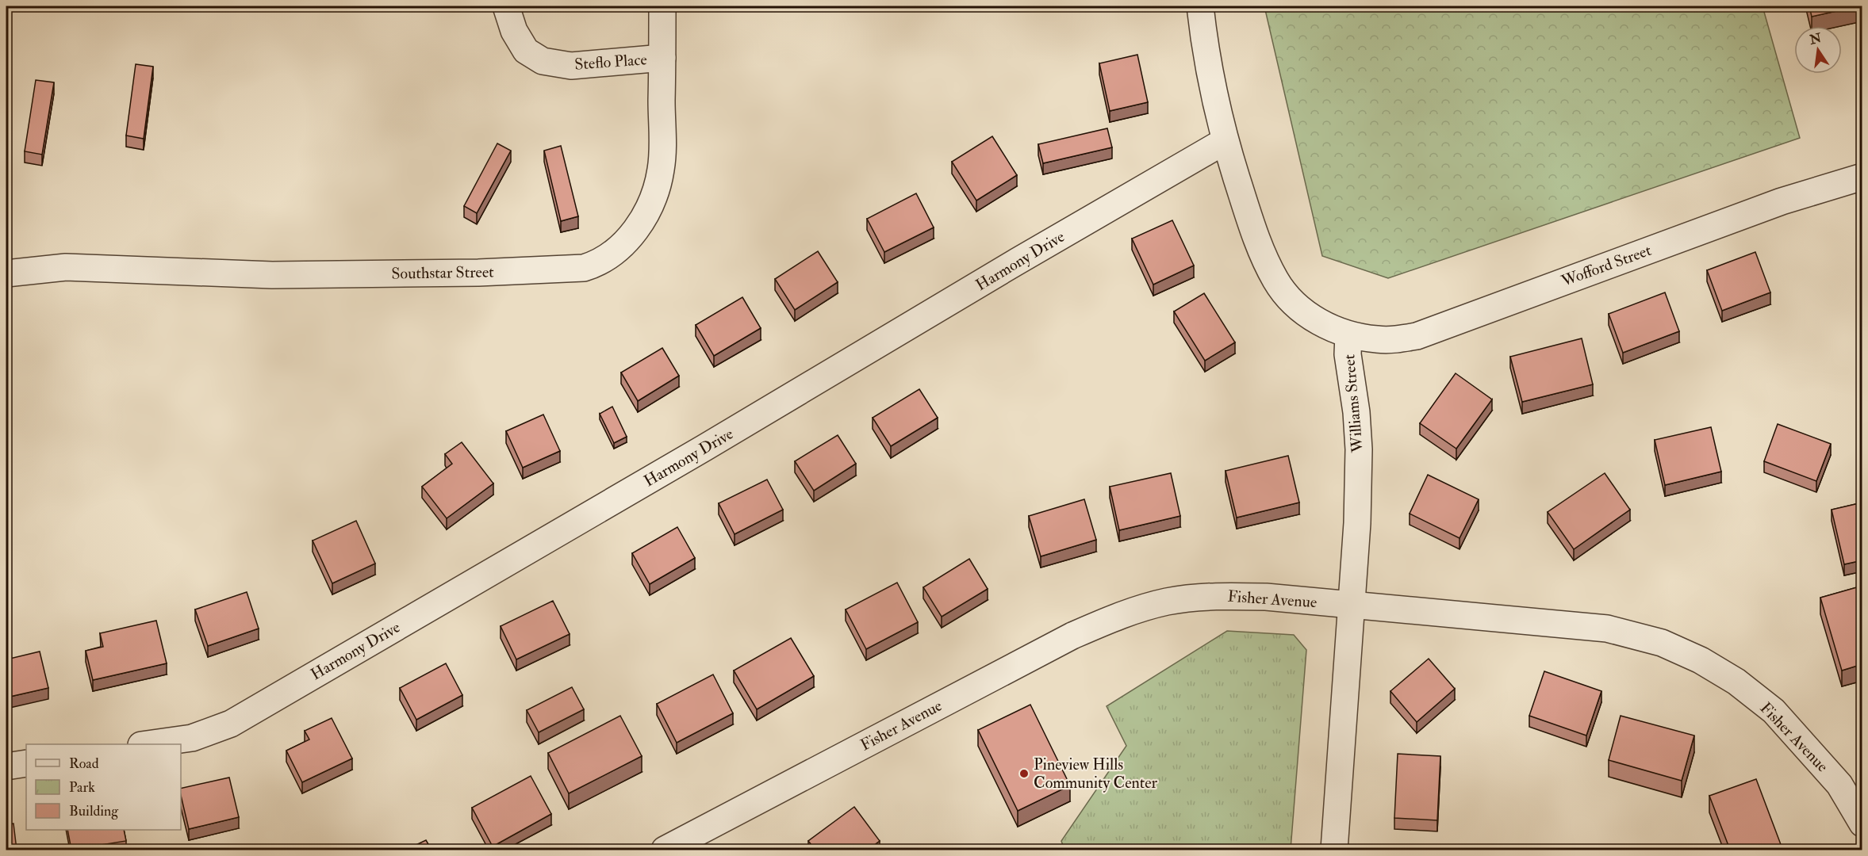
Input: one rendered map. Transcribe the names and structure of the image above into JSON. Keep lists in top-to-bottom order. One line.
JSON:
{"streets":{"street":["Steflo Place","Harmony Drive","Wofford Street","Southstar Street","Williams Street","Fisher Avenue"]},"crossings":[["Steflo Place","Southstar Street"],["Harmony Drive","Williams Street"],["Wofford Street","Williams Street"],["Williams Street","Fisher Avenue"]],"places":["Pineview Hills Community Center"],"legend":["Road","Park","Building"],"north":"top"}
